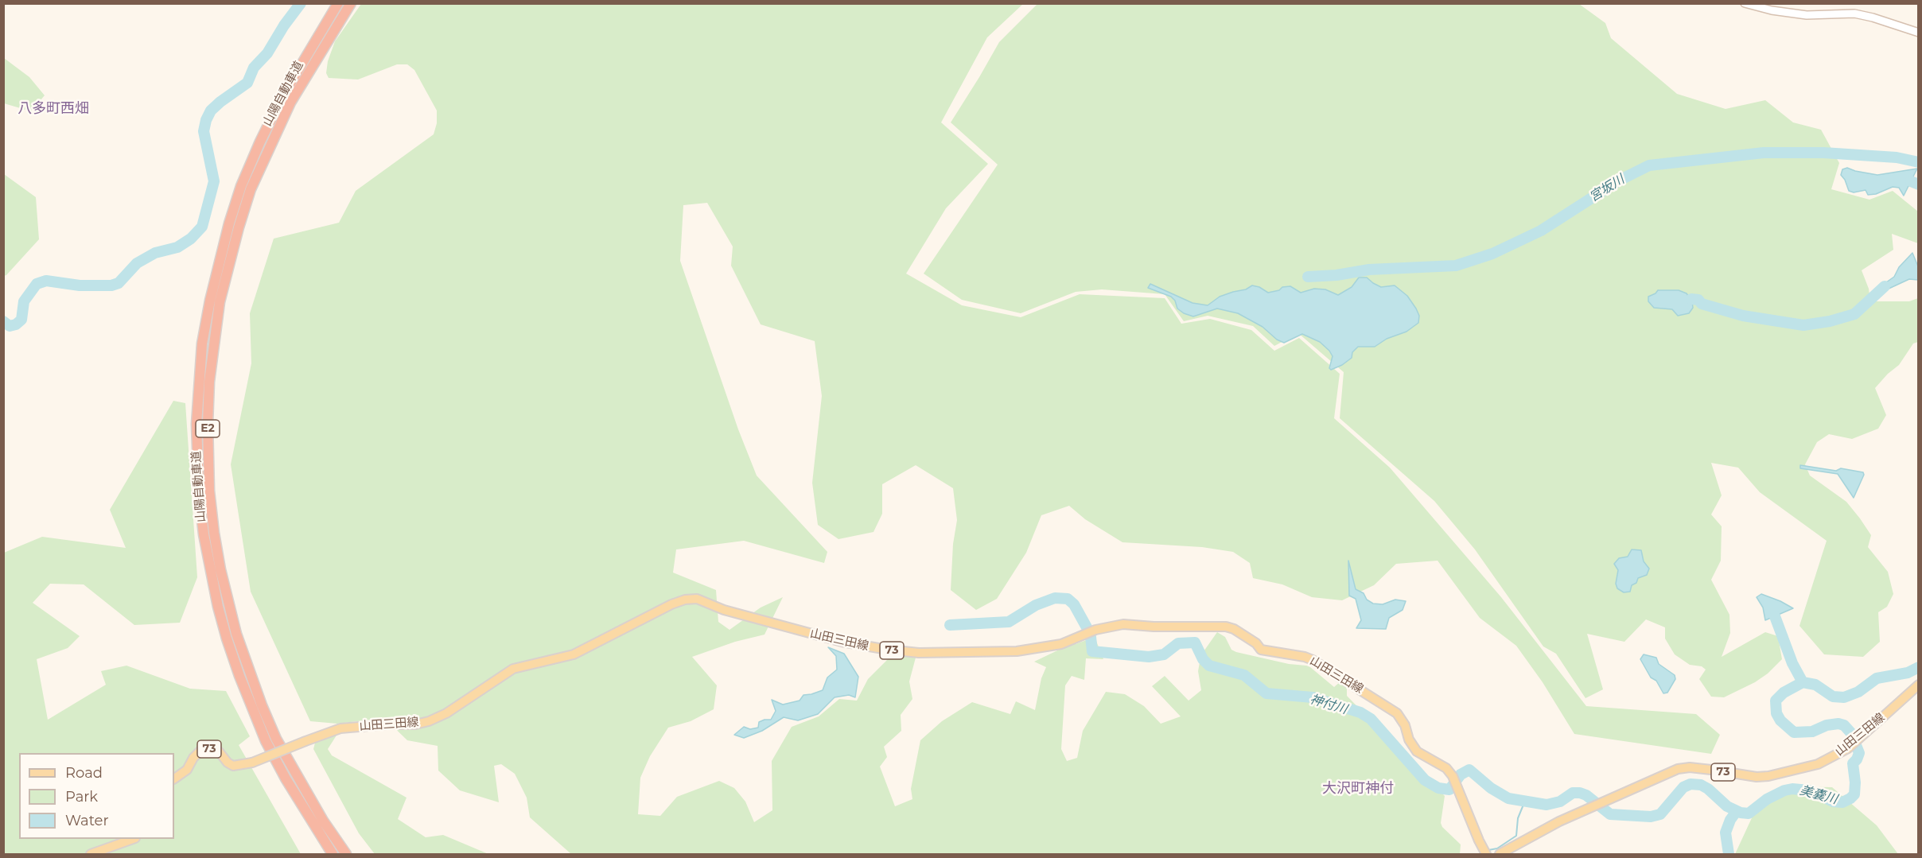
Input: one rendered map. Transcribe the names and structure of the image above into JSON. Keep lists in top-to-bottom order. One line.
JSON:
{"streets":{"highway":["山陽自動車道","E2"],"main road":["山田三田線","73"]},"districts":["八多町西畑","大沢町神付"],"water":["宮坂川","神付川","美嚢川"],"legend":["Road","Park","Water"]}
